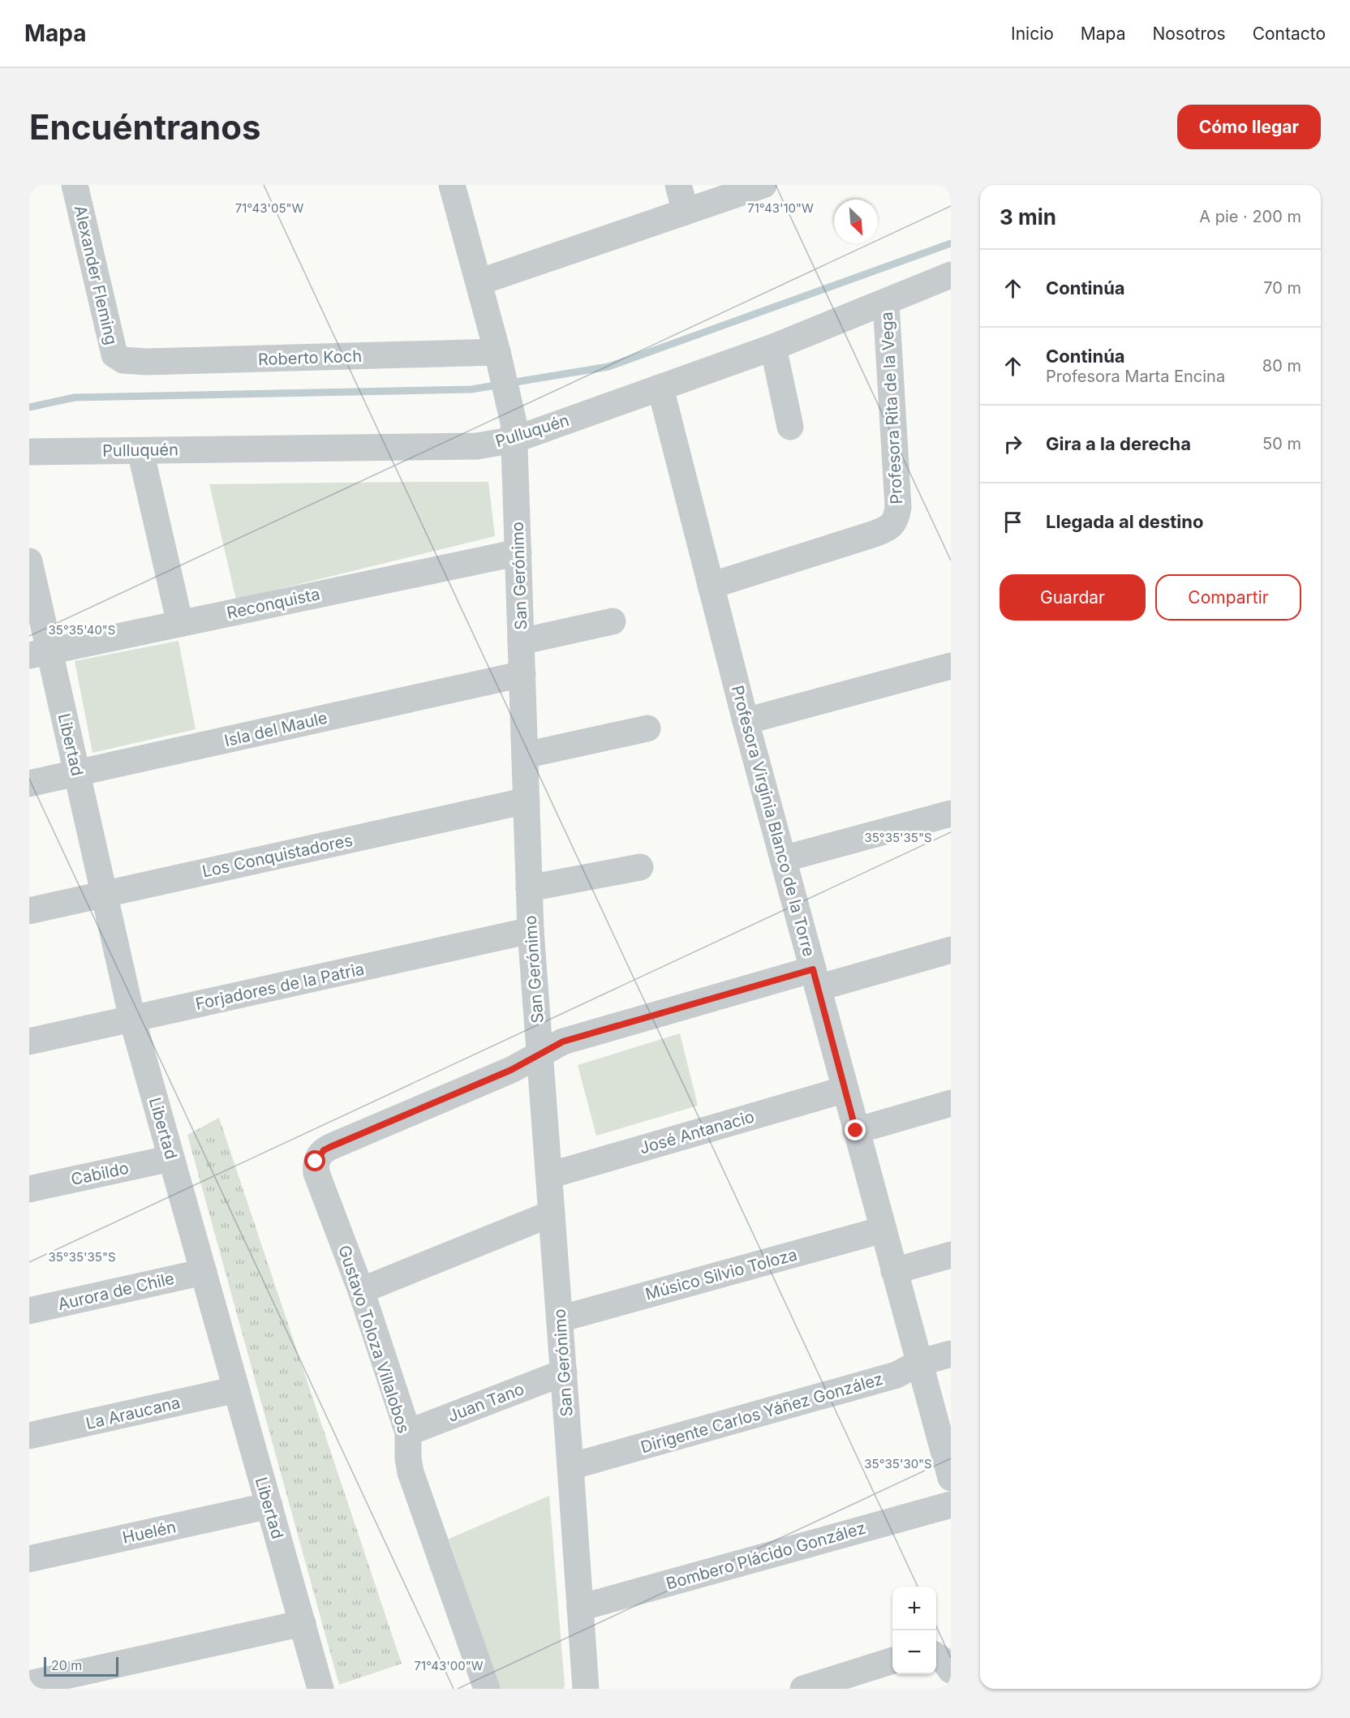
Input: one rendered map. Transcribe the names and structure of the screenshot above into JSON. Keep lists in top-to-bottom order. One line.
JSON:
{"streets":{"street":["Alexander Fleming","Roberto Koch","Profesora Rita de la Vega","Pulluquén","San Gerónimo","Reconquista","Isla del Maule","Libertad","Profesora Virginia Blanco de la Torre","Los Conquistadores","Forjadores de la Patria","José Antanacio","Cabildo","Músico Silvio Toloza","Aurora de Chile","Gustavo Toloza Villalobos","Juan Tano","La Araucana","Dirigente Carlos Yáñez González","Huelén","Bombero Plácido González"]},"crossings":[["Alexander Fleming","Roberto Koch"],["Roberto Koch","San Gerónimo"],["Profesora Rita de la Vega","Pulluquén"],["Profesora Rita de la Vega","Profesora Virginia Blanco de la Torre"],["Pulluquén","San Gerónimo"],["Pulluquén","Profesora Virginia Blanco de la Torre"],["San Gerónimo","Reconquista"],["San Gerónimo","Isla del Maule"],["San Gerónimo","Los Conquistadores"],["San Gerónimo","Forjadores de la Patria"],["San Gerónimo","José Antanacio"],["San Gerónimo","Músico Silvio Toloza"],["San Gerónimo","Gustavo Toloza Villalobos"],["San Gerónimo","Juan Tano"],["San Gerónimo","Dirigente Carlos Yáñez González"],["San Gerónimo","Bombero Plácido González"],["Reconquista","Libertad"],["Isla del Maule","Libertad"],["Libertad","Los Conquistadores"],["Libertad","Forjadores de la Patria"],["Libertad","Cabildo"],["Libertad","Aurora de Chile"],["Libertad","La Araucana"],["Libertad","Huelén"],["Profesora Virginia Blanco de la Torre","José Antanacio"],["Profesora Virginia Blanco de la Torre","Músico Silvio Toloza"],["Profesora Virginia Blanco de la Torre","Dirigente Carlos Yáñez González"],["Gustavo Toloza Villalobos","Juan Tano"]],"scale_bar":"20 m","north":"bottom right","page":{"header":"Mapa","nav":["Inicio","Mapa","Nosotros","Contacto"],"buttons":["Cómo llegar",["Guardar","Compartir"]],"title":"Encuéntranos","heading":["3 min","A pie · 200 m"],"list":[["Continúa","70 m"],["Continúa","Profesora Marta Encina","80 m"],["Gira a la derecha","50 m"],"Llegada al destino"],"map_buttons":["+","−"],"scale":"20 m"},"coordinates":["71°43'05\"W","71°43'10\"W","35°35'40\"S","35°35'35\"S","35°35'30\"S","71°43'00\"W"]}
